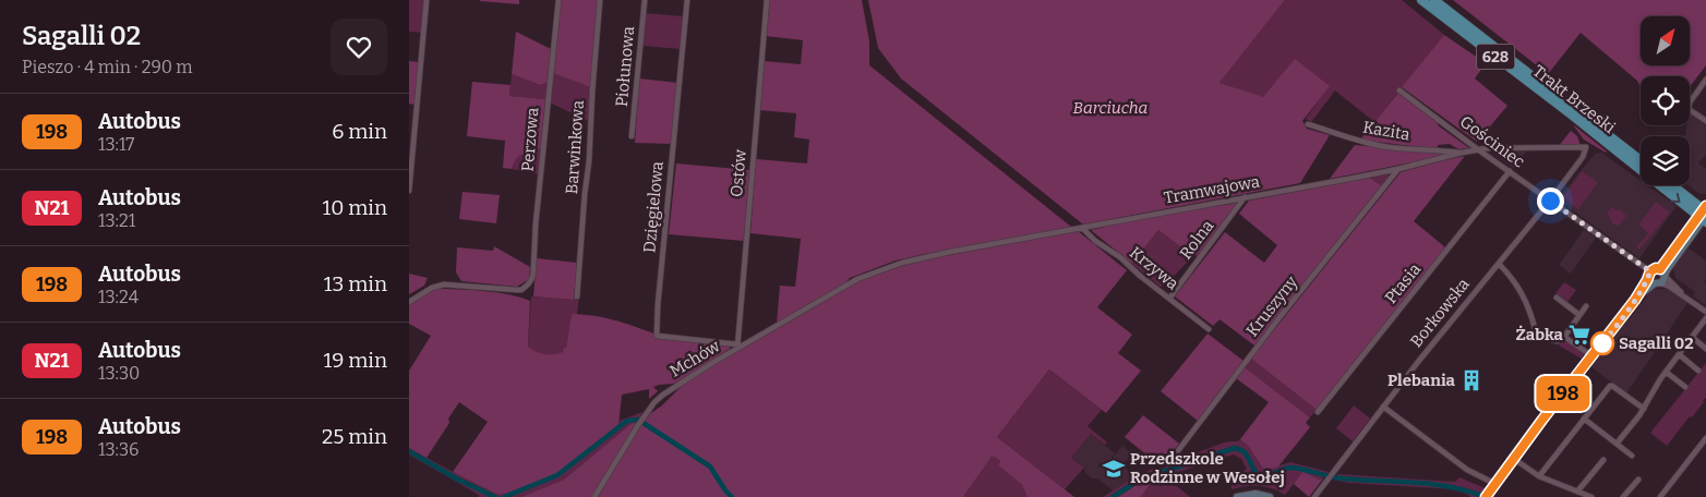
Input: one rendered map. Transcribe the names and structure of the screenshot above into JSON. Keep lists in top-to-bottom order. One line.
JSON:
{"streets":{"main road":["628","Trakt Brzeski"],"street":["Piołunowa","Kazita","Perzowa","Gościniec","Barwinkowa","Ostów","Tramwajowa","Dzięgielowa","Rolna","Krzywa","Ptasia","Kruszyny","Borkowska","Mchów"]},"crossings":[["Kazita","Tramwajowa"],["Gościniec","Tramwajowa"],["Gościniec","Ptasia"],["Gościniec","Borkowska"],["Ostów","Dzięgielowa"],["Ostów","Mchów"],["Tramwajowa","Rolna"],["Tramwajowa","Krzywa"],["Tramwajowa","Kruszyny"],["Tramwajowa","Borkowska"],["Tramwajowa","Mchów"],["Dzięgielowa","Mchów"],["Rolna","Krzywa"]],"parks":["Barciucha"],"places":{"supermarket":["Żabka"],"other":["Sagalli 02"],"building":["Plebania"],"school or university":["Przedszkole Rodzinne w Wesołej"]},"lines":["bus line 198"],"north":"top right","page":{"heading":["Sagalli 02","Pieszo · 4 min · 290 m"],"on_map":"198","list":[{"mark":"198","name":"Autobus","note":"13:17","value":"6 min"},{"mark":"N21","name":"Autobus","note":"13:21","value":"10 min"},{"mark":"198","name":"Autobus","note":"13:24","value":"13 min"},{"mark":"N21","name":"Autobus","note":"13:30","value":"19 min"},{"mark":"198","name":"Autobus","note":"13:36","value":"25 min"}]}}
